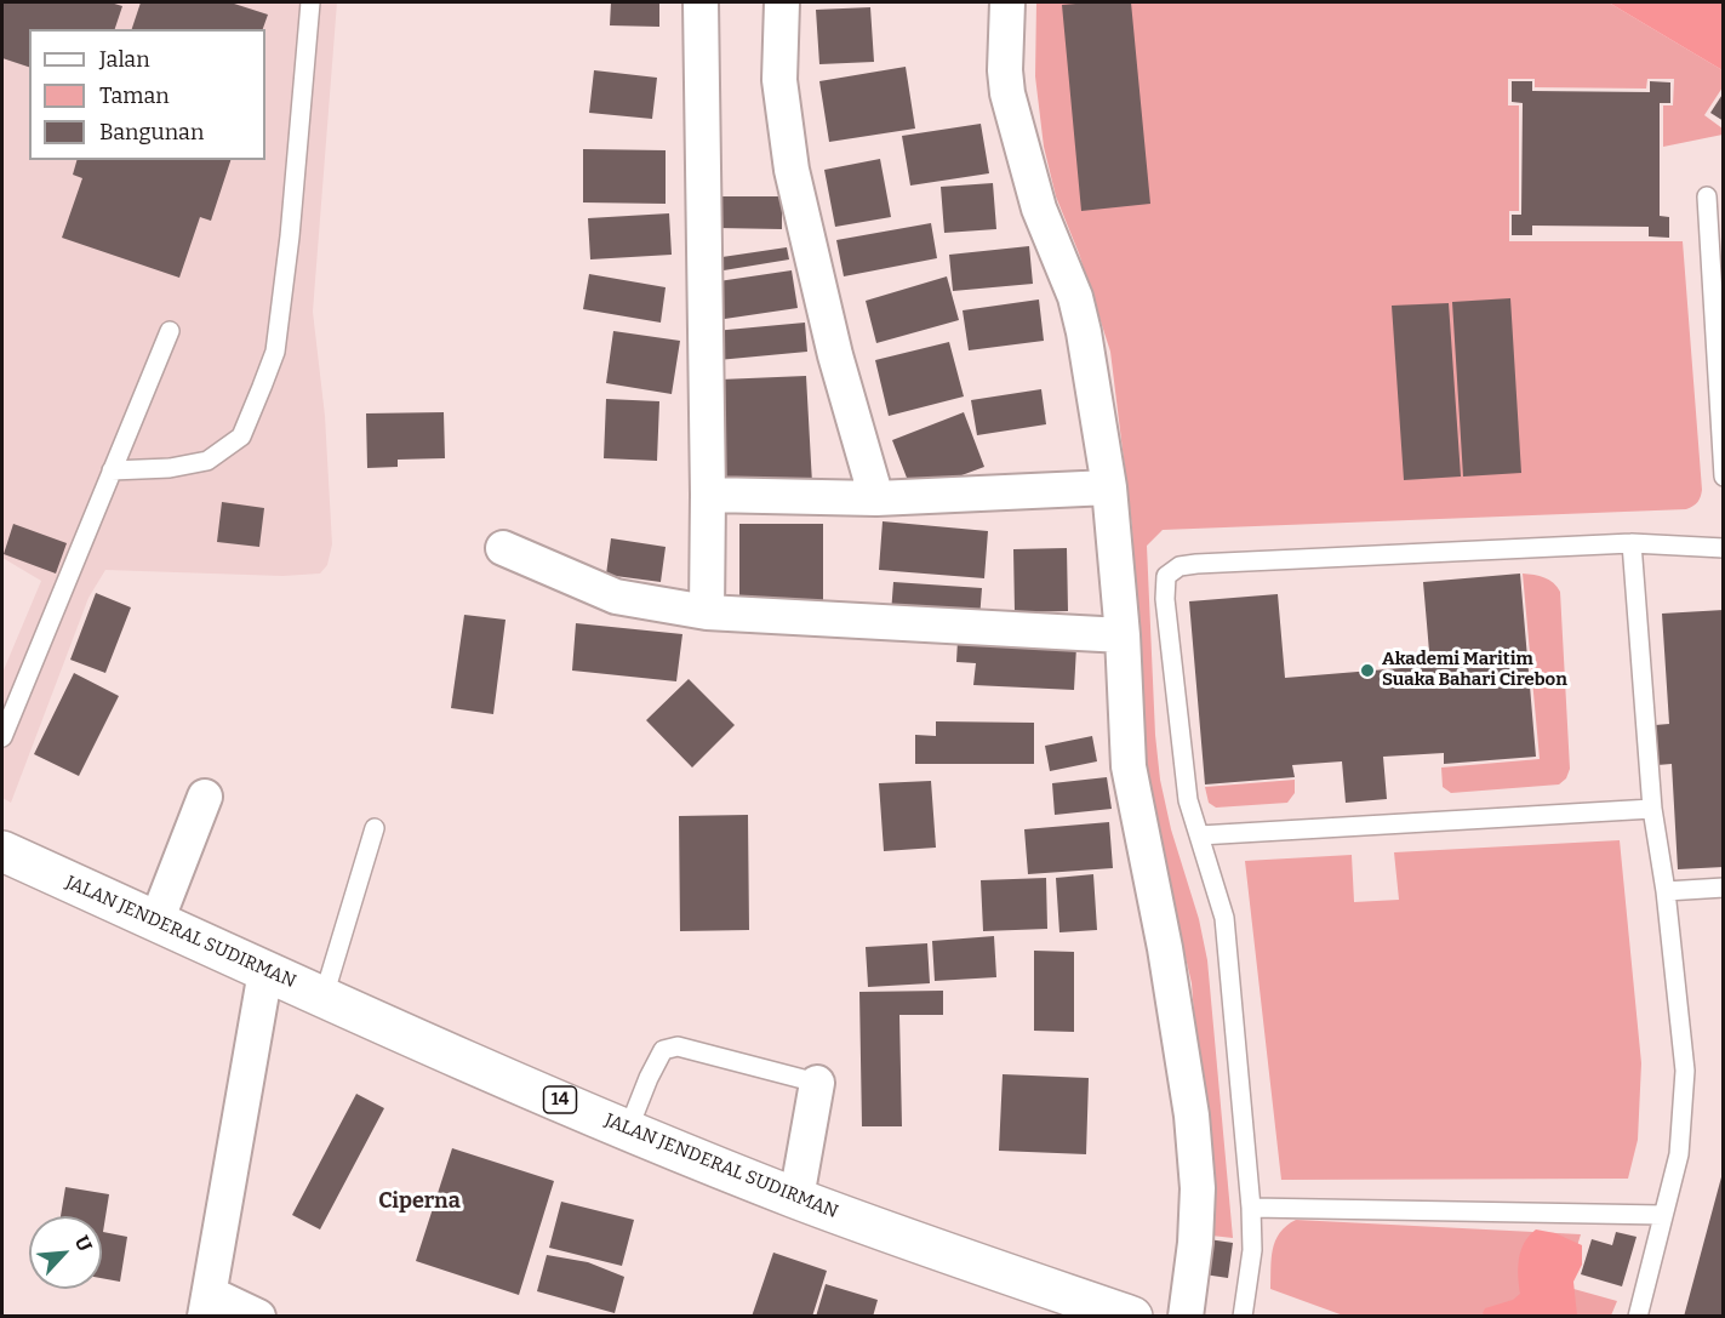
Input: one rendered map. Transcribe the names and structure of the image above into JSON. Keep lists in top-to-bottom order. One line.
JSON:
{"streets":{"highway":["JALAN JENDERAL SUDIRMAN","14"]},"districts":["Ciperna"],"places":["Akademi Maritim Suaka Bahari Cirebon"],"legend":["Jalan","Taman","Bangunan"],"north":"top right"}
